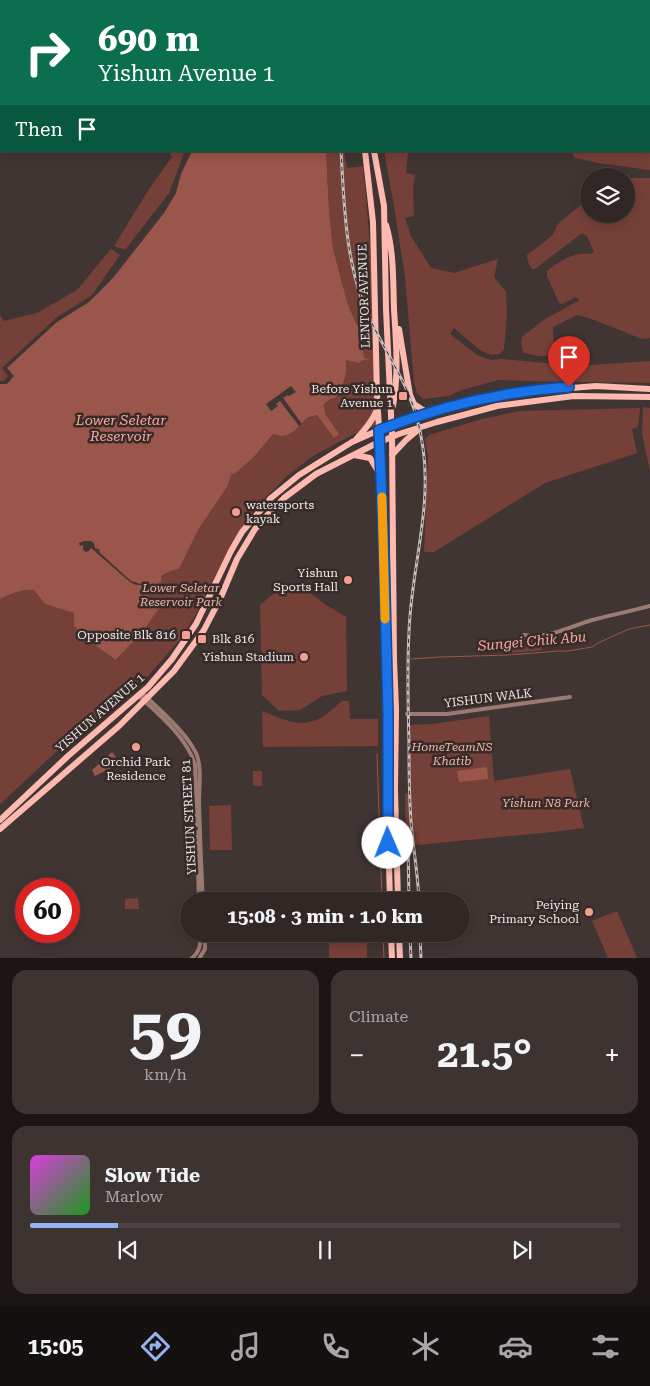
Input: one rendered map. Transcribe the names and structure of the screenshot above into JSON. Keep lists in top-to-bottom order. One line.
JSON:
{"streets":{"main road":["LENTOR AVENUE","YISHUN AVENUE 1"],"street":["YISHUN WALK","YISHUN STREET 81"]},"crossings":[["LENTOR AVENUE","YISHUN AVENUE 1"],["YISHUN AVENUE 1","YISHUN STREET 81"]],"water":["Lower Seletar Reservoir","Sungei Chik Abu"],"parks":["Lower Seletar Reservoir Park","HomeTeamNS Khatib","Yishun N8 Park"],"places":{"transit":["Before Yishun Avenue 1","Opposite Blk 816","Blk 816"],"other":["watersports kayak","Yishun Sports Hall","Yishun Stadium","Orchid Park Residence","Peiying Primary School"]},"page":{"turn":["690 m","Yishun Avenue 1"],"then":"Then","limit":"60","trip":"15:08 · 3 min · 1.0 km","tile":[["59","km/h"],"Climate"],"heat":["−","21.5°","+"],"song":["Slow Tide","Marlow"],"tabs":"15:05"}}
